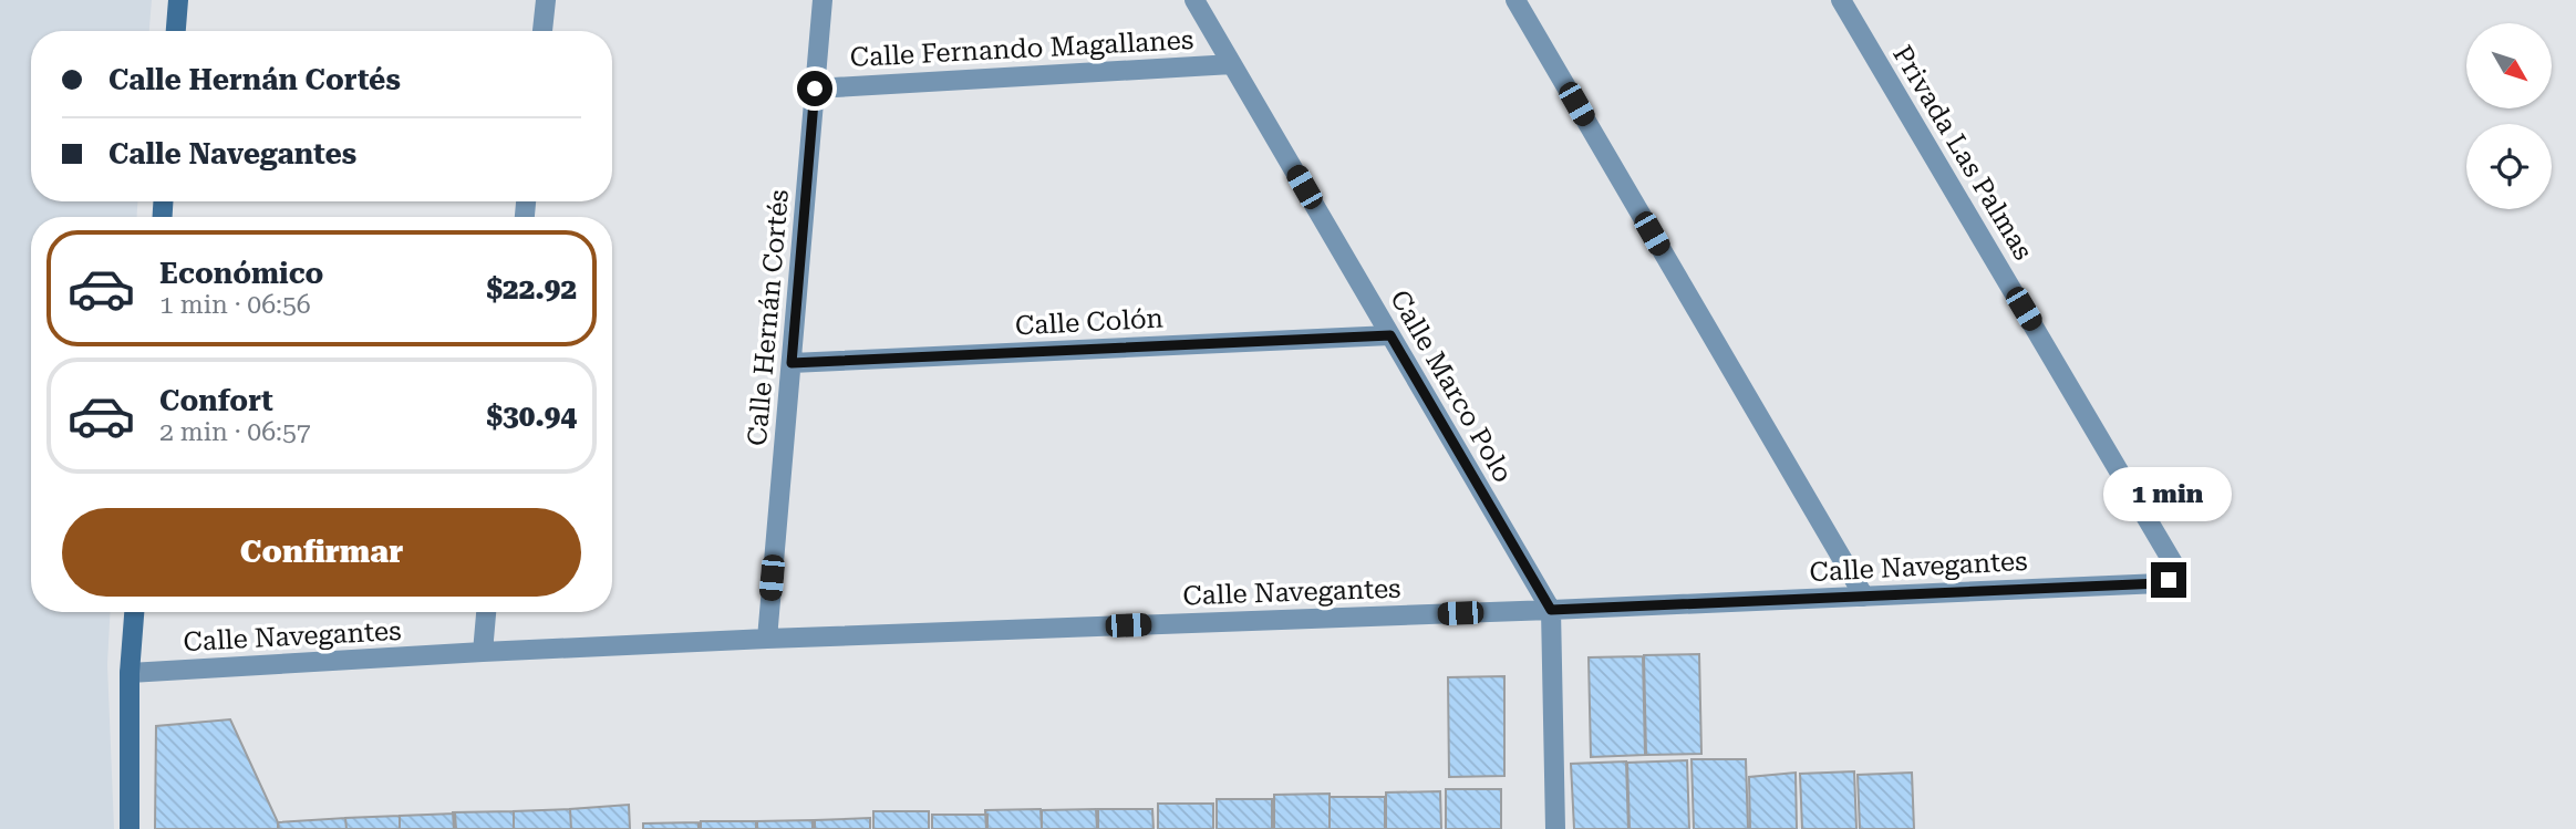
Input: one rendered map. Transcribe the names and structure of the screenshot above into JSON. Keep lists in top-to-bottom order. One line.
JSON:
{"streets":{"street":["Calle Fernando Magallanes","Privada Las Palmas","Calle Hernán Cortés","Calle Colón","Calle Marco Polo","Calle Navegantes"]},"crossings":[["Calle Fernando Magallanes","Calle Hernán Cortés"],["Calle Fernando Magallanes","Calle Marco Polo"],["Privada Las Palmas","Calle Navegantes"],["Calle Hernán Cortés","Calle Colón"],["Calle Hernán Cortés","Calle Navegantes"],["Calle Colón","Calle Marco Polo"],["Calle Marco Polo","Calle Navegantes"]],"north":"bottom right","page":{"banner":["Calle Hernán Cortés","Calle Navegantes"],"list":[{"name":"Económico","note":"1 min · 06:56","value":"$22.92"},{"name":"Confort","note":"2 min · 06:57","value":"$30.94"}],"bubble":"1 min","buttons":"Confirmar"}}
